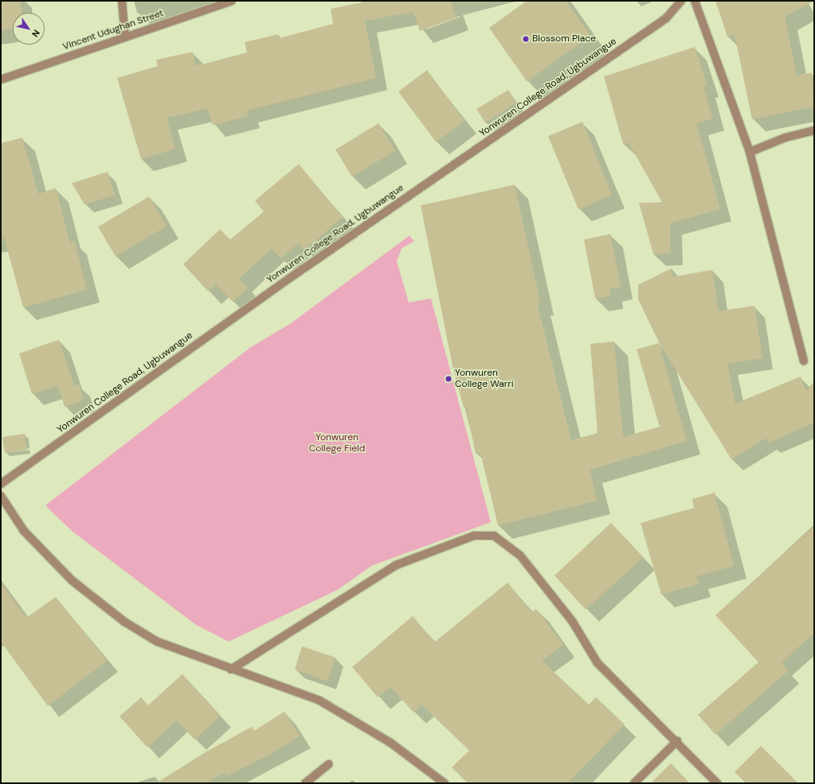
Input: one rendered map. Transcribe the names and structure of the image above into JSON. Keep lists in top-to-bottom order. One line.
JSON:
{"streets":{"street":["Vincent Udughan Street","Yonwuren College Road, Ugbuwangue"]},"parks":["Yonwuren College Field"],"places":["Blossom Place","Yonwuren College Warri"],"north":"bottom right"}
